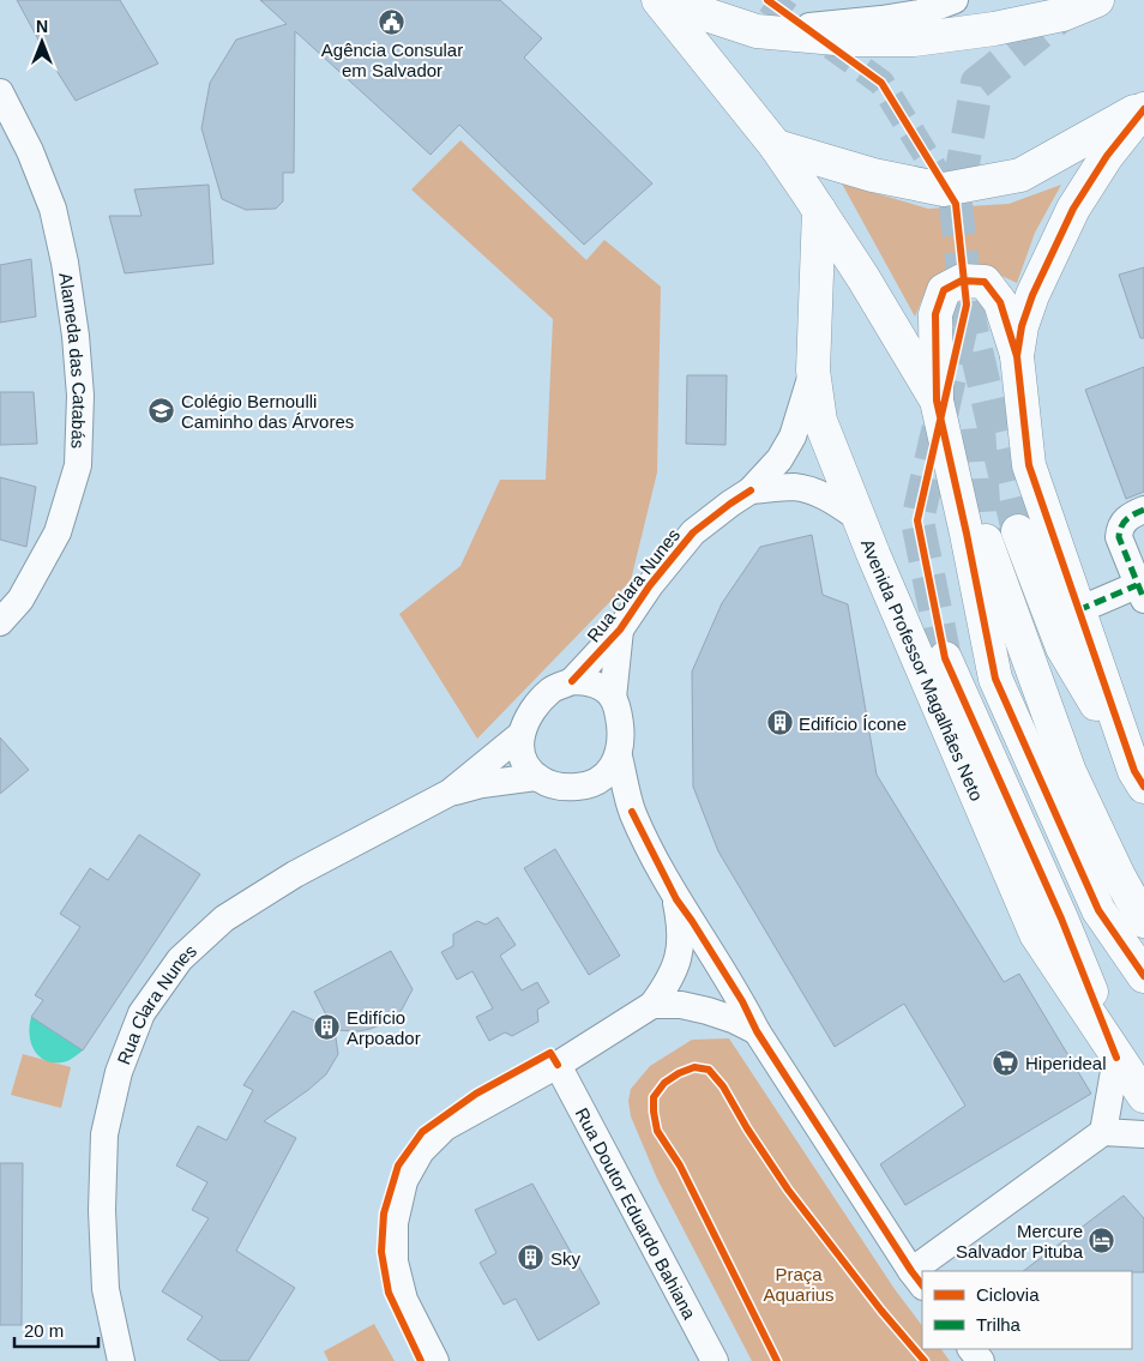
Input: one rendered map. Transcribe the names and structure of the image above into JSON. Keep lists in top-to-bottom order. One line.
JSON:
{"streets":{"main road":["Avenida Professor Magalhães Neto"],"street":["Alameda das Catabás","Rua Clara Nunes","Rua Doutor Eduardo Bahiana"]},"crossings":[["Rua Clara Nunes","Avenida Professor Magalhães Neto"]],"parks":["Praça Aquarius"],"places":{"public building":["Agência Consular em Salvador"],"school or university":["Colégio Bernoulli Caminho das Árvores"],"building":["Edifício Ícone","Edifício Arpoador","Sky"],"supermarket":["Hiperideal"],"hotel":["Mercure Salvador Pituba"]},"legend":["Ciclovia","Trilha"],"scale_bar":"20 m","north":"top"}
